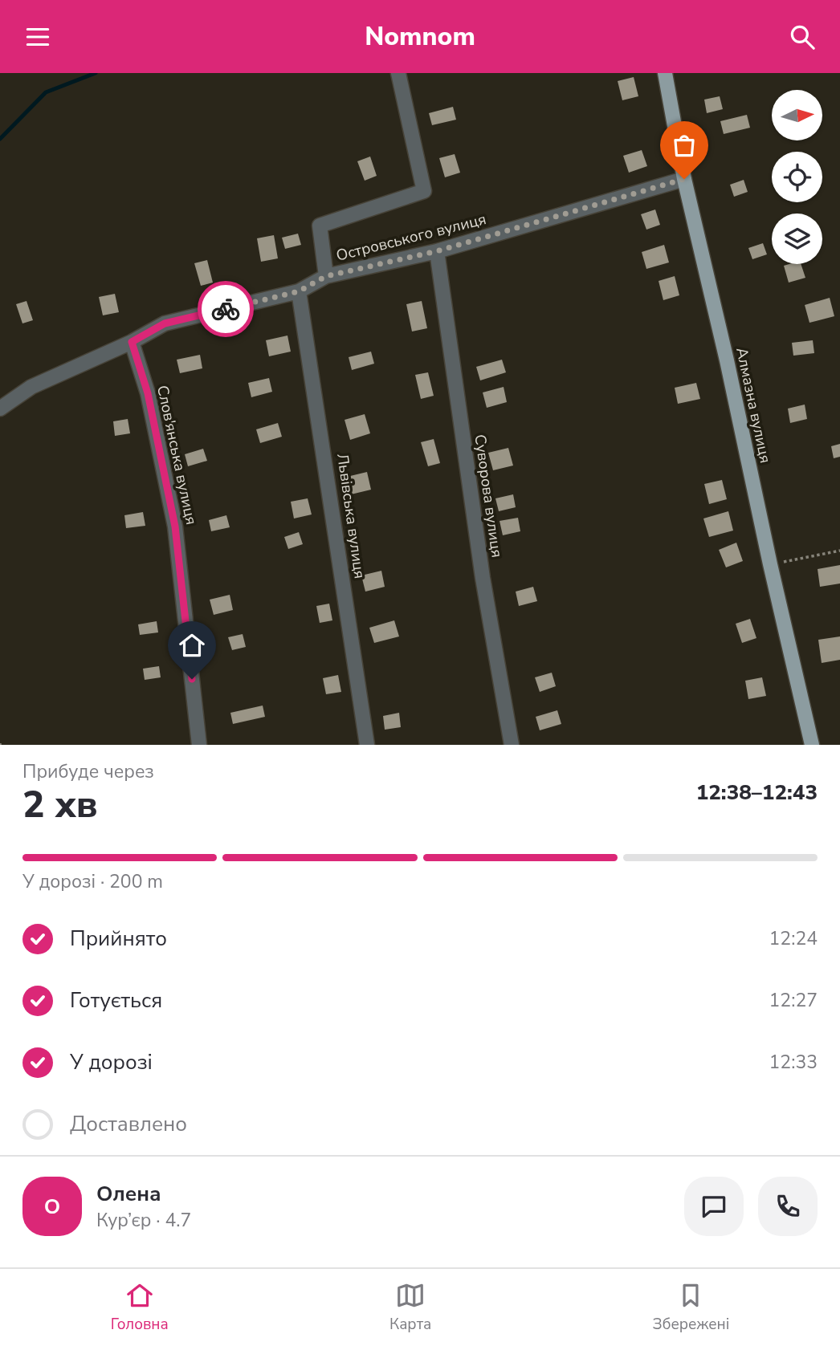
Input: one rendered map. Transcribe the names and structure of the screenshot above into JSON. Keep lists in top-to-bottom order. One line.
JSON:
{"streets":{"main road":["Алмазна вулиця"],"street":["Островського вулиця","Слов'янська вулиця","Суворова вулиця","Львівська вулиця"]},"crossings":[["Островського вулиця","Алмазна вулиця"],["Островського вулиця","Слов'янська вулиця"],["Островського вулиця","Суворова вулиця"],["Островського вулиця","Львівська вулиця"]],"north":"right","page":{"header":"Nomnom","heading":["2 хв","Прибуде через","12:38–12:43"],"panel":["Олена","Кур’єр · 4.7"],"bar":"У дорозі · 200 m","list":[["Прийнято","12:24"],["Готується","12:27"],["У дорозі","12:33"],"Доставлено"],"round":"О","tabs":["Головна","Карта","Збережені"]}}
